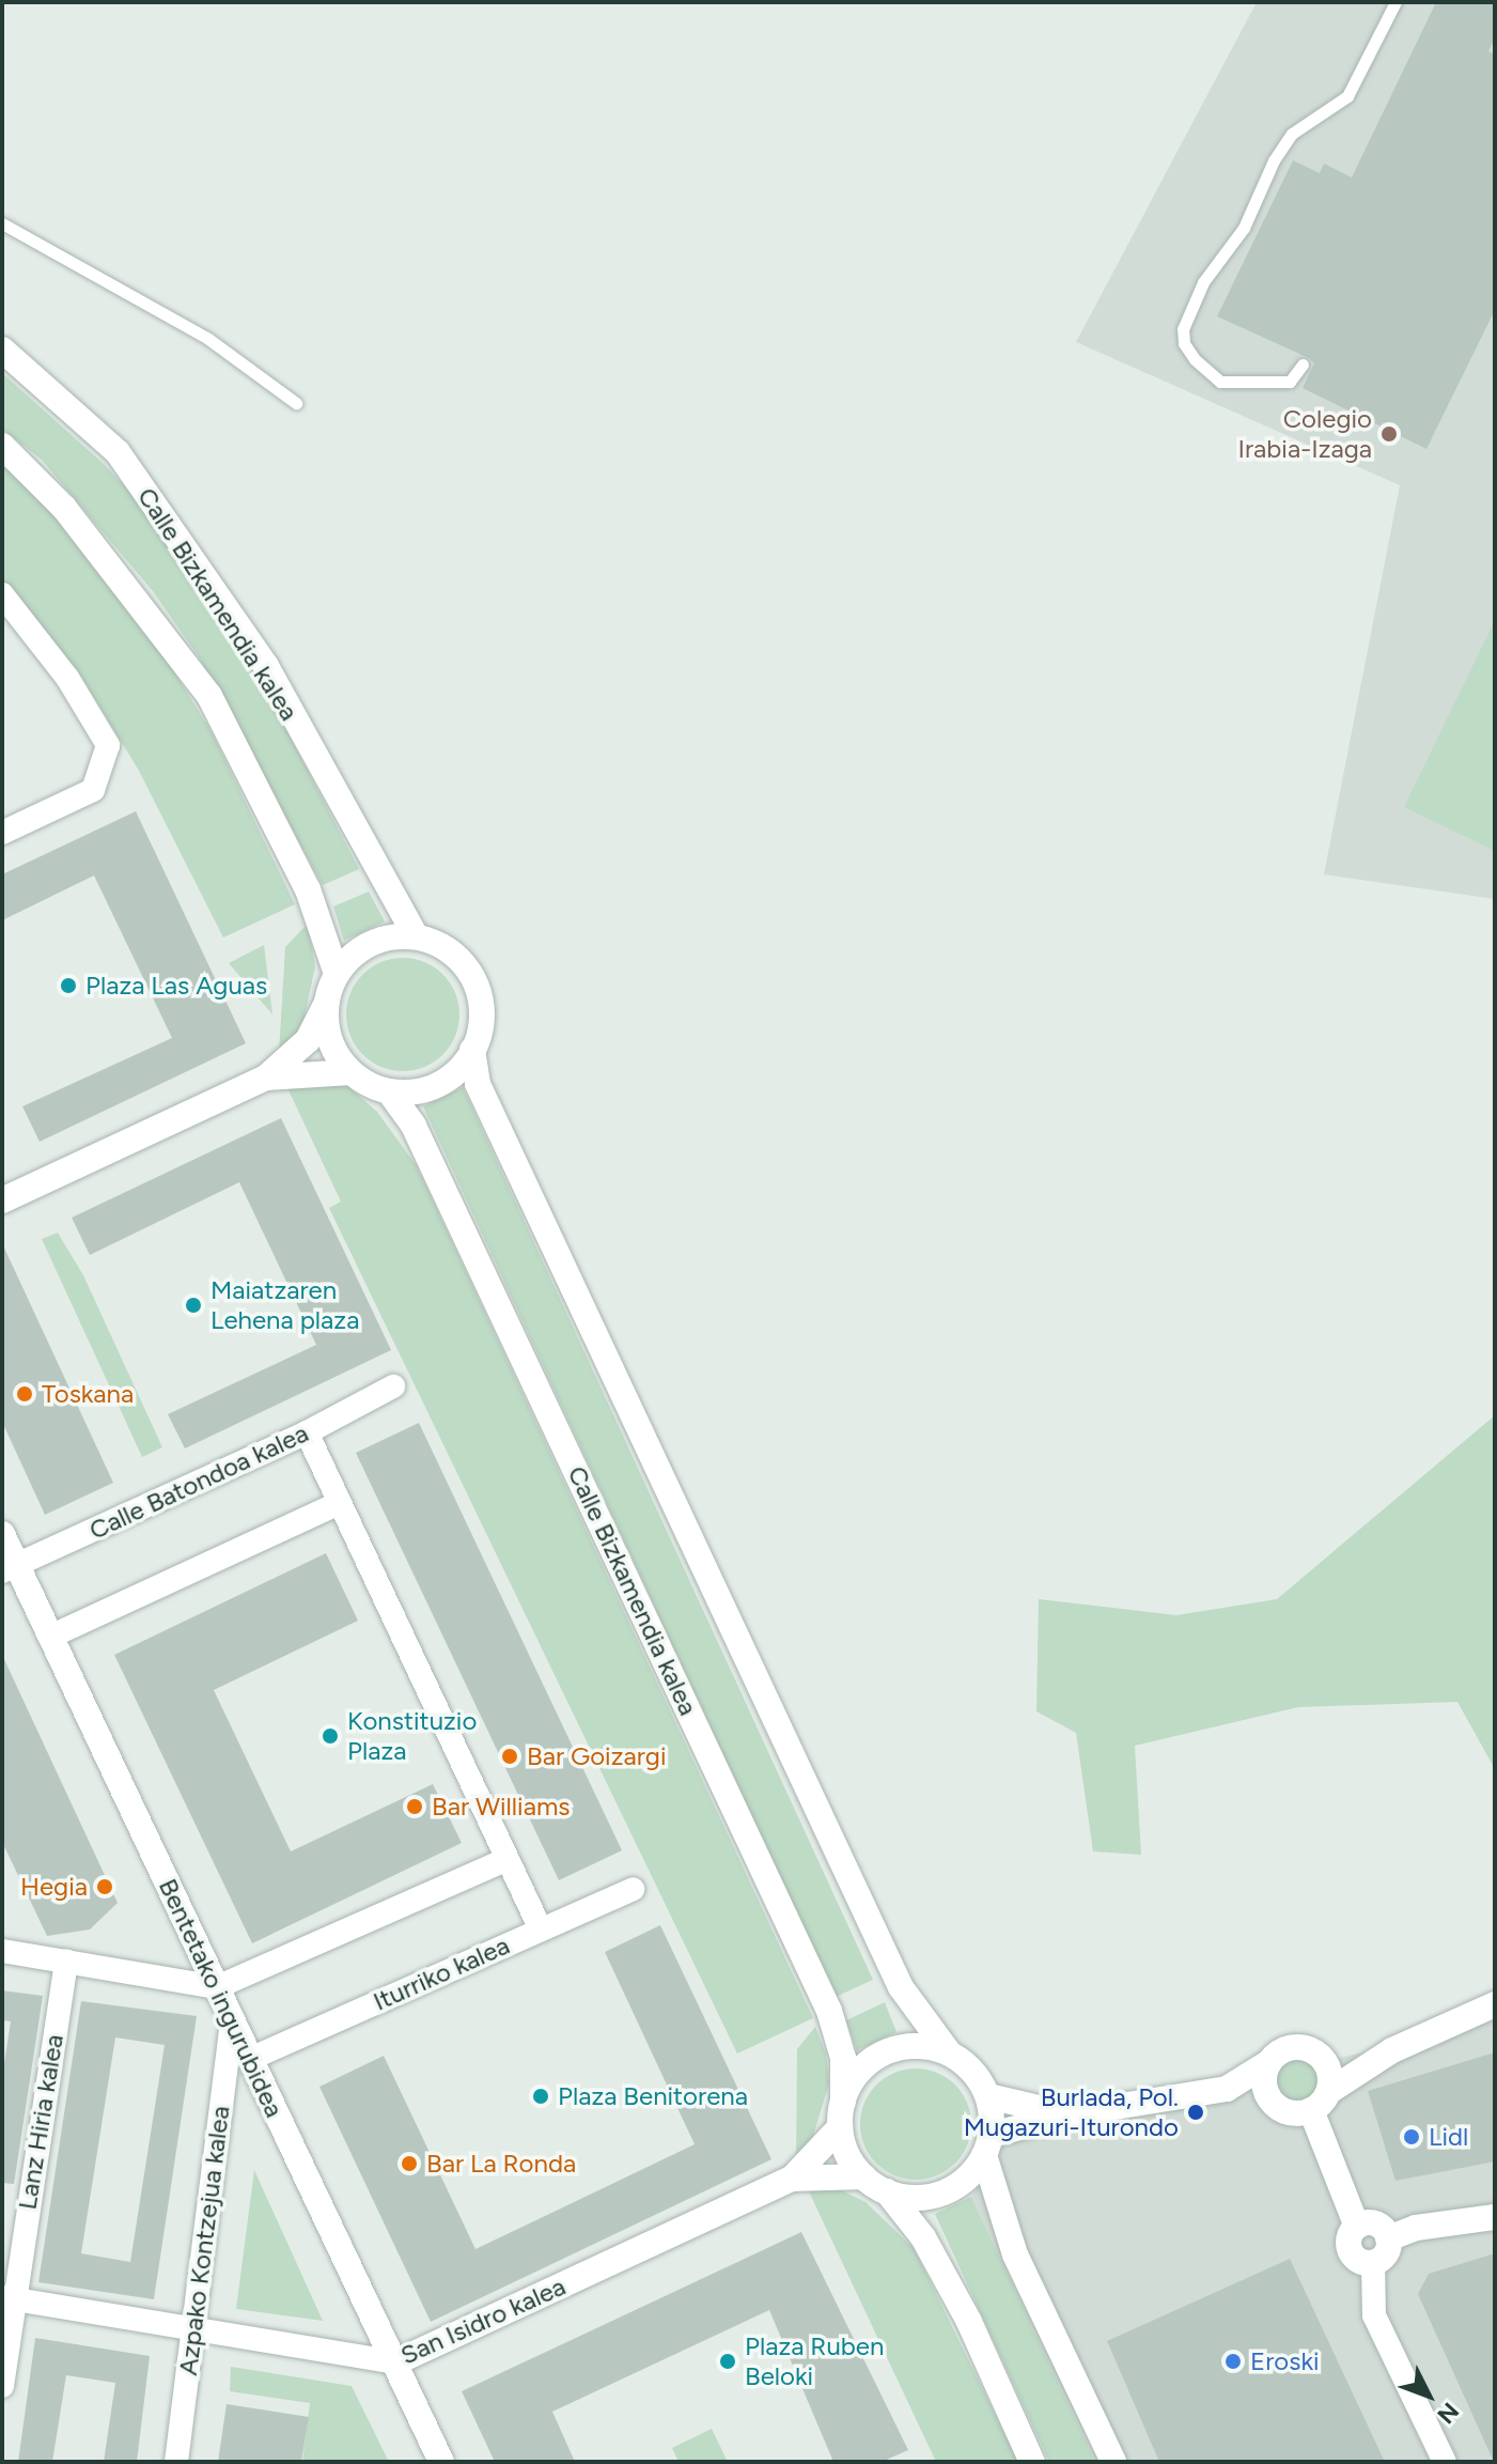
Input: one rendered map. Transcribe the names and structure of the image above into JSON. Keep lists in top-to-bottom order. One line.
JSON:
{"streets":{"main road":["Calle Bizkamendia kalea","Bentetako ingurubidea","San Isidro kalea"],"street":["Calle Batondoa kalea","Iturriko kalea","Lanz Hiria kalea","Azpako Kontzejua kalea"]},"crossings":[["Calle Bizkamendia kalea","San Isidro kalea"],["Calle Batondoa kalea","Bentetako ingurubidea"],["Iturriko kalea","Bentetako ingurubidea"],["Bentetako ingurubidea","Azpako Kontzejua kalea"],["Bentetako ingurubidea","San Isidro kalea"],["Lanz Hiria kalea","San Isidro kalea"],["Azpako Kontzejua kalea","San Isidro kalea"]],"places":["Colegio Irabia-Izaga","Plaza Las Aguas","Maiatzaren Lehena plaza","Toskana","Konstituzio Plaza","Bar Goizargi","Bar Williams","Hegia","Plaza Benitorena","Burlada, Pol. Mugazuri-Iturondo","Lidl","Bar La Ronda","Plaza Ruben Beloki","Eroski"],"north":"bottom right"}
